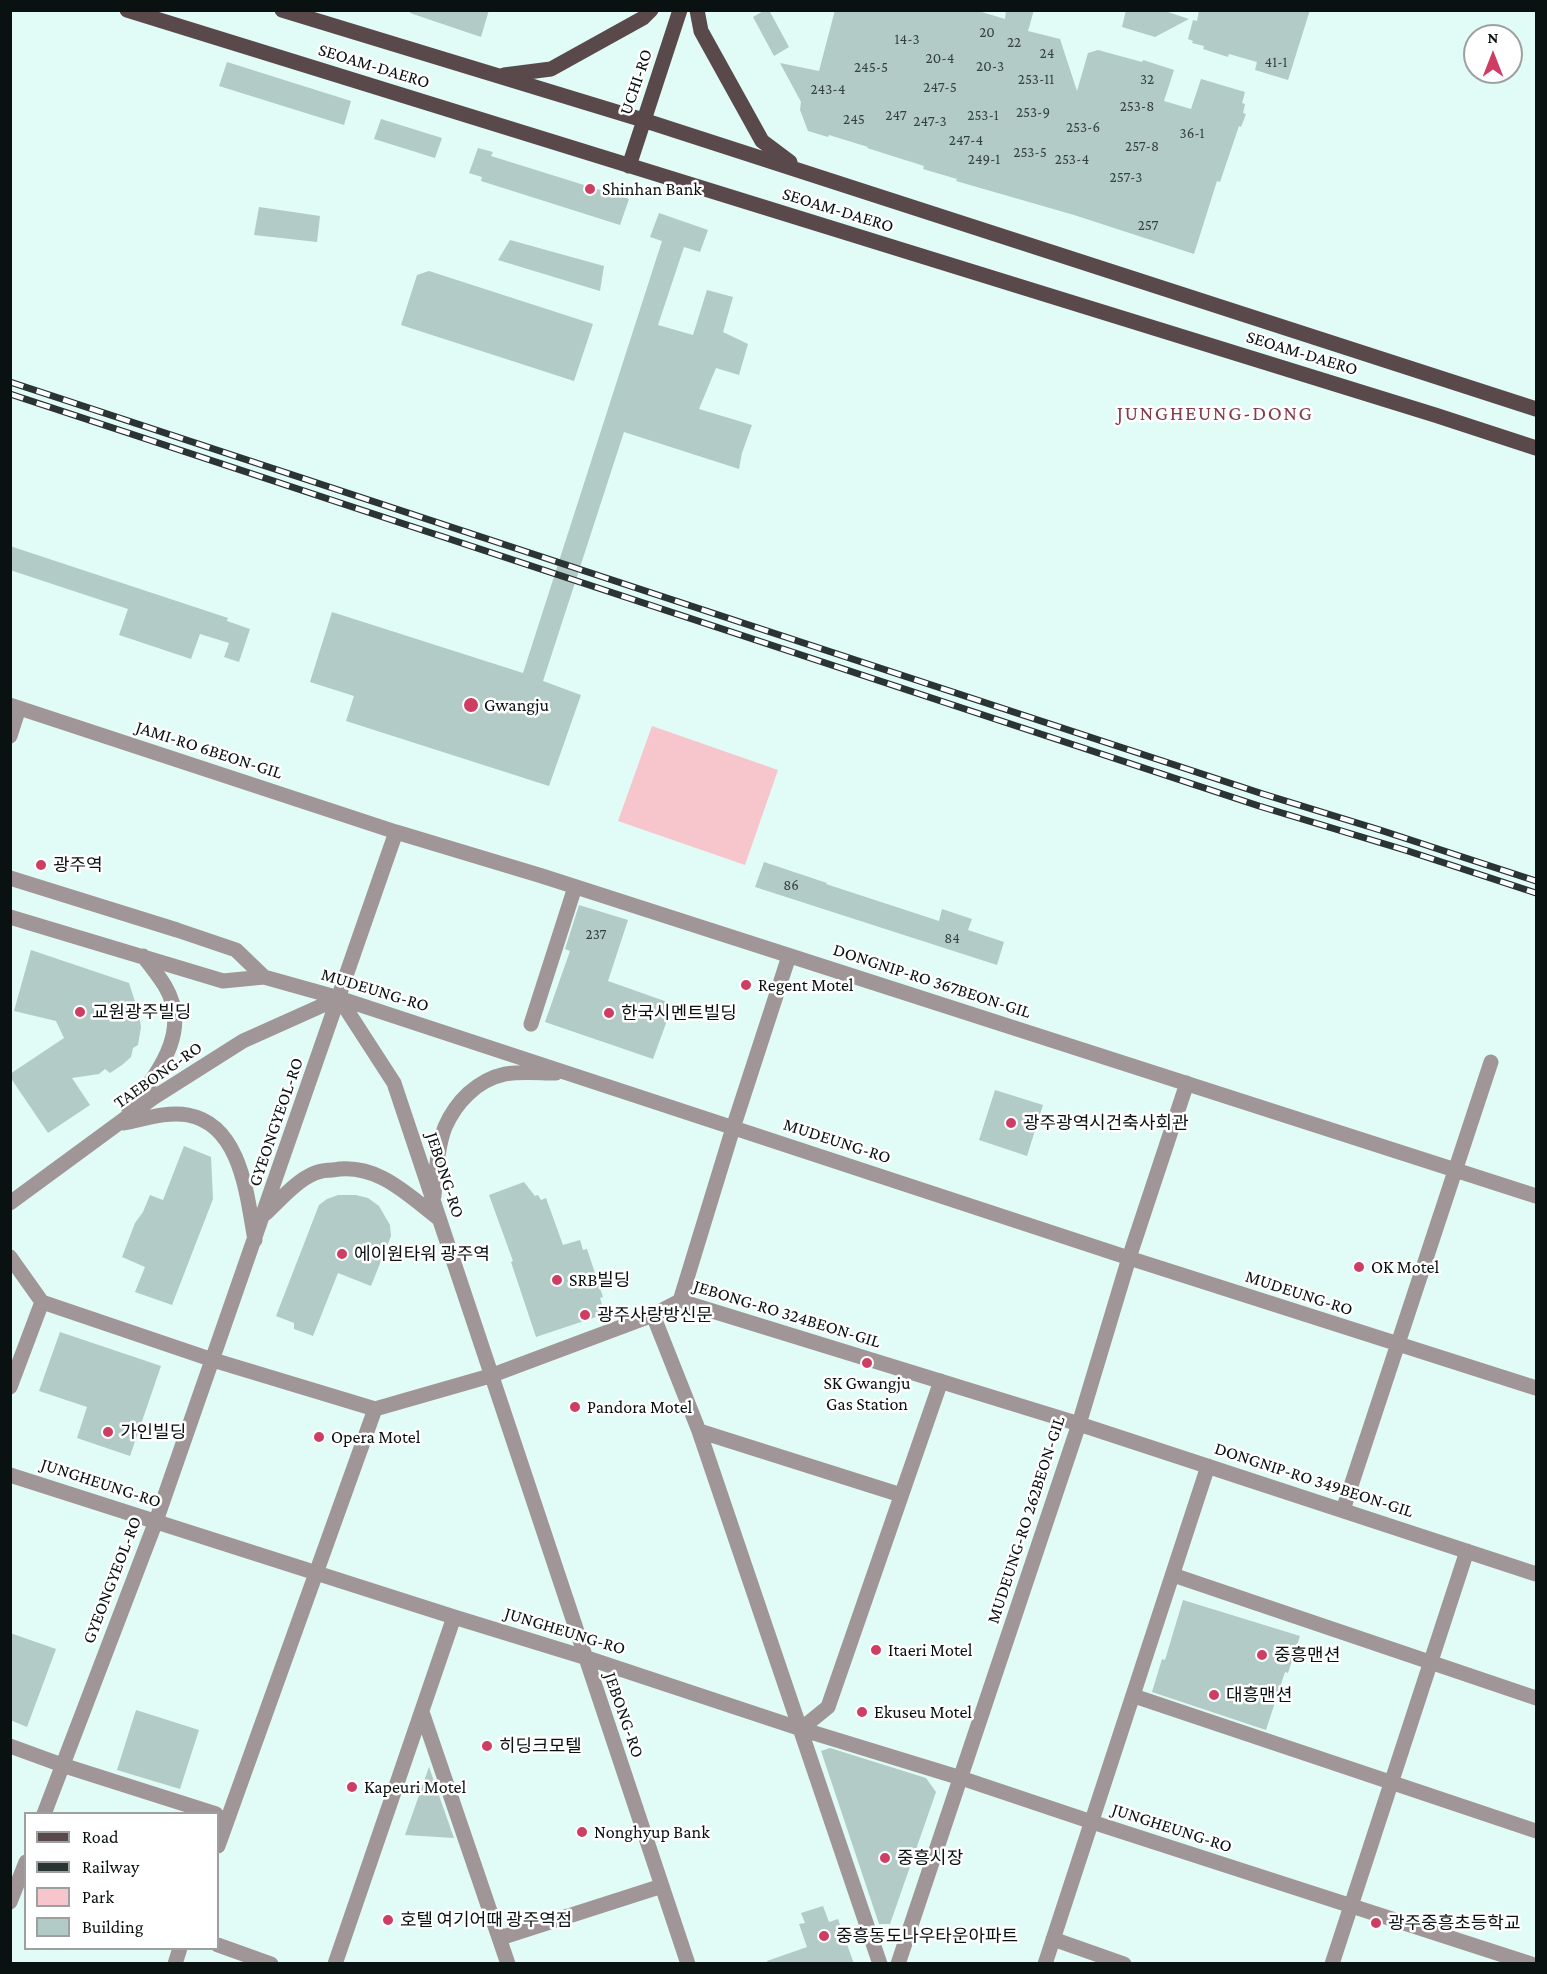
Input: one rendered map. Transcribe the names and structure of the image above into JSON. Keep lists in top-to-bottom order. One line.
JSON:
{"streets":{"main road":["SEOAM-DAERO","UCHI-RO"],"street":["JAMI-RO 6BEON-GIL","DONGNIP-RO 367BEON-GIL","MUDEUNG-RO","TAEBONG-RO","GYEONGYEOL-RO","JEBONG-RO","JEBONG-RO 324BEON-GIL","DONGNIP-RO 349BEON-GIL","JUNGHEUNG-RO","MUDEUNG-RO 262BEON-GIL"]},"crossings":[["SEOAM-DAERO","UCHI-RO"],["JAMI-RO 6BEON-GIL","DONGNIP-RO 367BEON-GIL"],["JAMI-RO 6BEON-GIL","GYEONGYEOL-RO"],["DONGNIP-RO 367BEON-GIL","GYEONGYEOL-RO"],["DONGNIP-RO 367BEON-GIL","MUDEUNG-RO 262BEON-GIL"],["MUDEUNG-RO","TAEBONG-RO"],["MUDEUNG-RO","GYEONGYEOL-RO"],["MUDEUNG-RO","JEBONG-RO"],["MUDEUNG-RO","MUDEUNG-RO 262BEON-GIL"],["TAEBONG-RO","GYEONGYEOL-RO"],["TAEBONG-RO","JEBONG-RO"],["GYEONGYEOL-RO","JEBONG-RO"],["GYEONGYEOL-RO","JUNGHEUNG-RO"],["JEBONG-RO","JEBONG-RO 324BEON-GIL"],["JEBONG-RO","JUNGHEUNG-RO"],["JEBONG-RO 324BEON-GIL","DONGNIP-RO 349BEON-GIL"],["JEBONG-RO 324BEON-GIL","MUDEUNG-RO 262BEON-GIL"],["DONGNIP-RO 349BEON-GIL","MUDEUNG-RO 262BEON-GIL"],["JUNGHEUNG-RO","MUDEUNG-RO 262BEON-GIL"]],"districts":["JUNGHEUNG-DONG"],"places":["Shinhan Bank","Gwangju","광주역","Regent Motel","교원광주빌딩","한국시멘트빌딩","광주광역시건축사회관","에이원타워 광주역","OK Motel","SRB빌딩","광주사랑방신문","SK Gwangju Gas Station","Pandora Motel","가인빌딩","Opera Motel","Itaeri Motel","중흥맨션","대흥맨션","Ekuseu Motel","히딩크모텔","Kapeuri Motel","Nonghyup Bank","중흥시장","호텔 여기어때 광주역점","광주중흥초등학교","중흥동도나우타운아파트"],"house_numbers":["20","14-3","22","24","20-4","41-1","20-3","245-5","253-11","32","247-5","243-4","253-8","253-9","247","253-1","245","247-3","253-6","36-1","247-4","257-8","253-5","249-1","253-4","257-3","257","86","237","84"],"legend":["Road","Railway","Park","Building"],"north":"top"}
